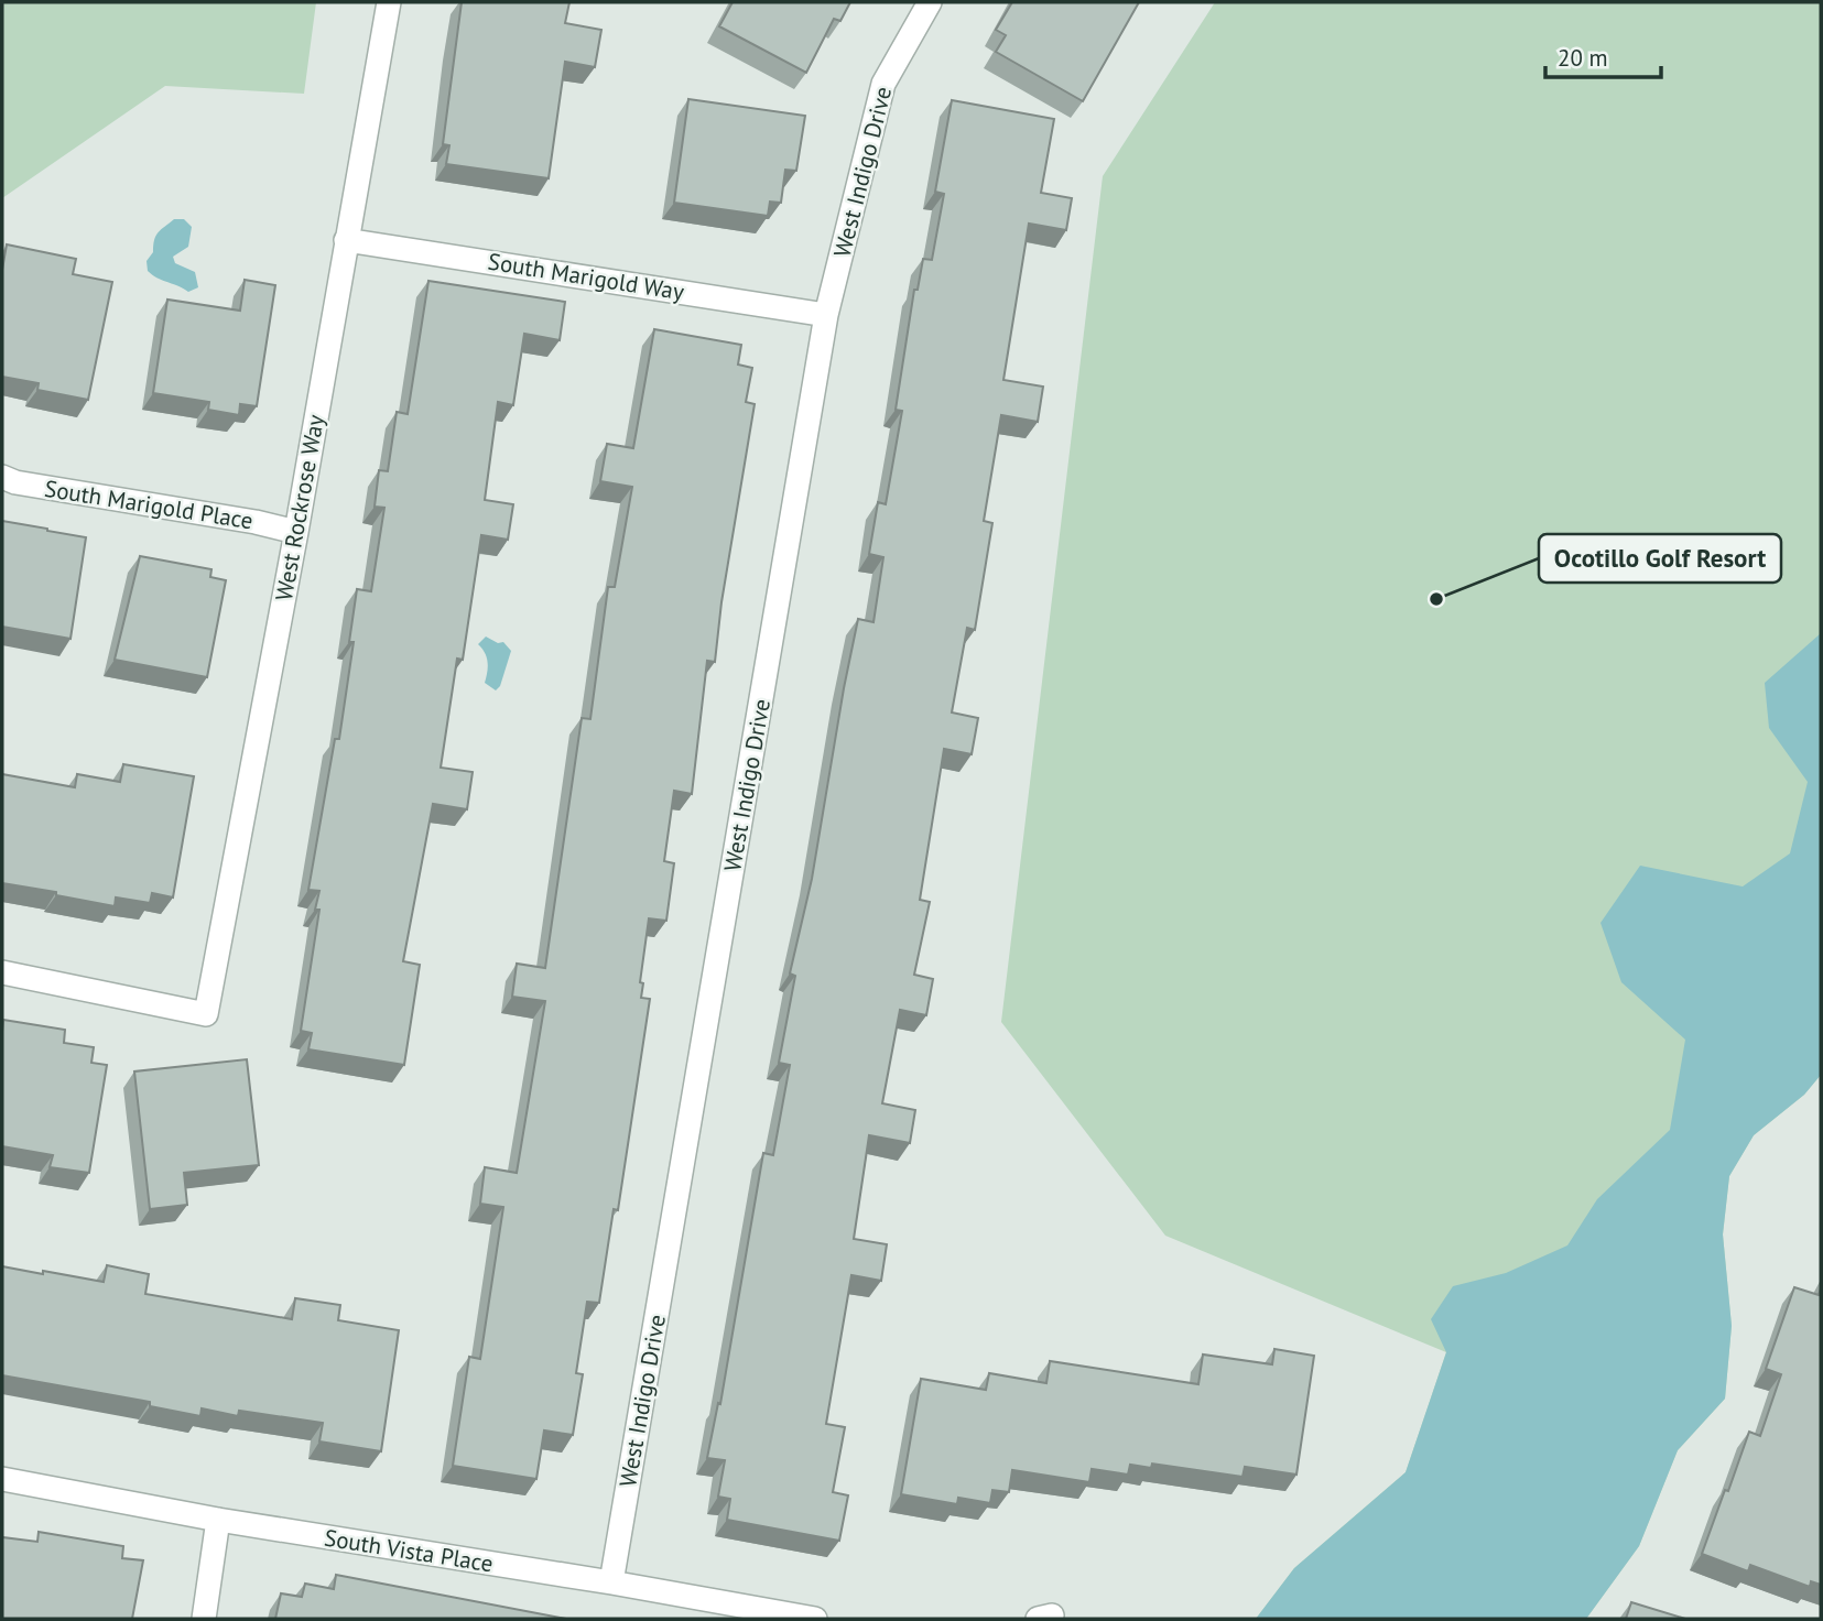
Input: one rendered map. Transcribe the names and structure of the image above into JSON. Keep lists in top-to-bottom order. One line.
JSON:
{"streets":{"street":["West Indigo Drive","South Marigold Way","South Marigold Place","West Rockrose Way","South Vista Place"]},"crossings":[["West Indigo Drive","South Marigold Way"],["West Indigo Drive","South Vista Place"],["South Marigold Way","West Rockrose Way"],["South Marigold Place","West Rockrose Way"]],"places":["Ocotillo Golf Resort"],"scale_bar":"20 m"}
